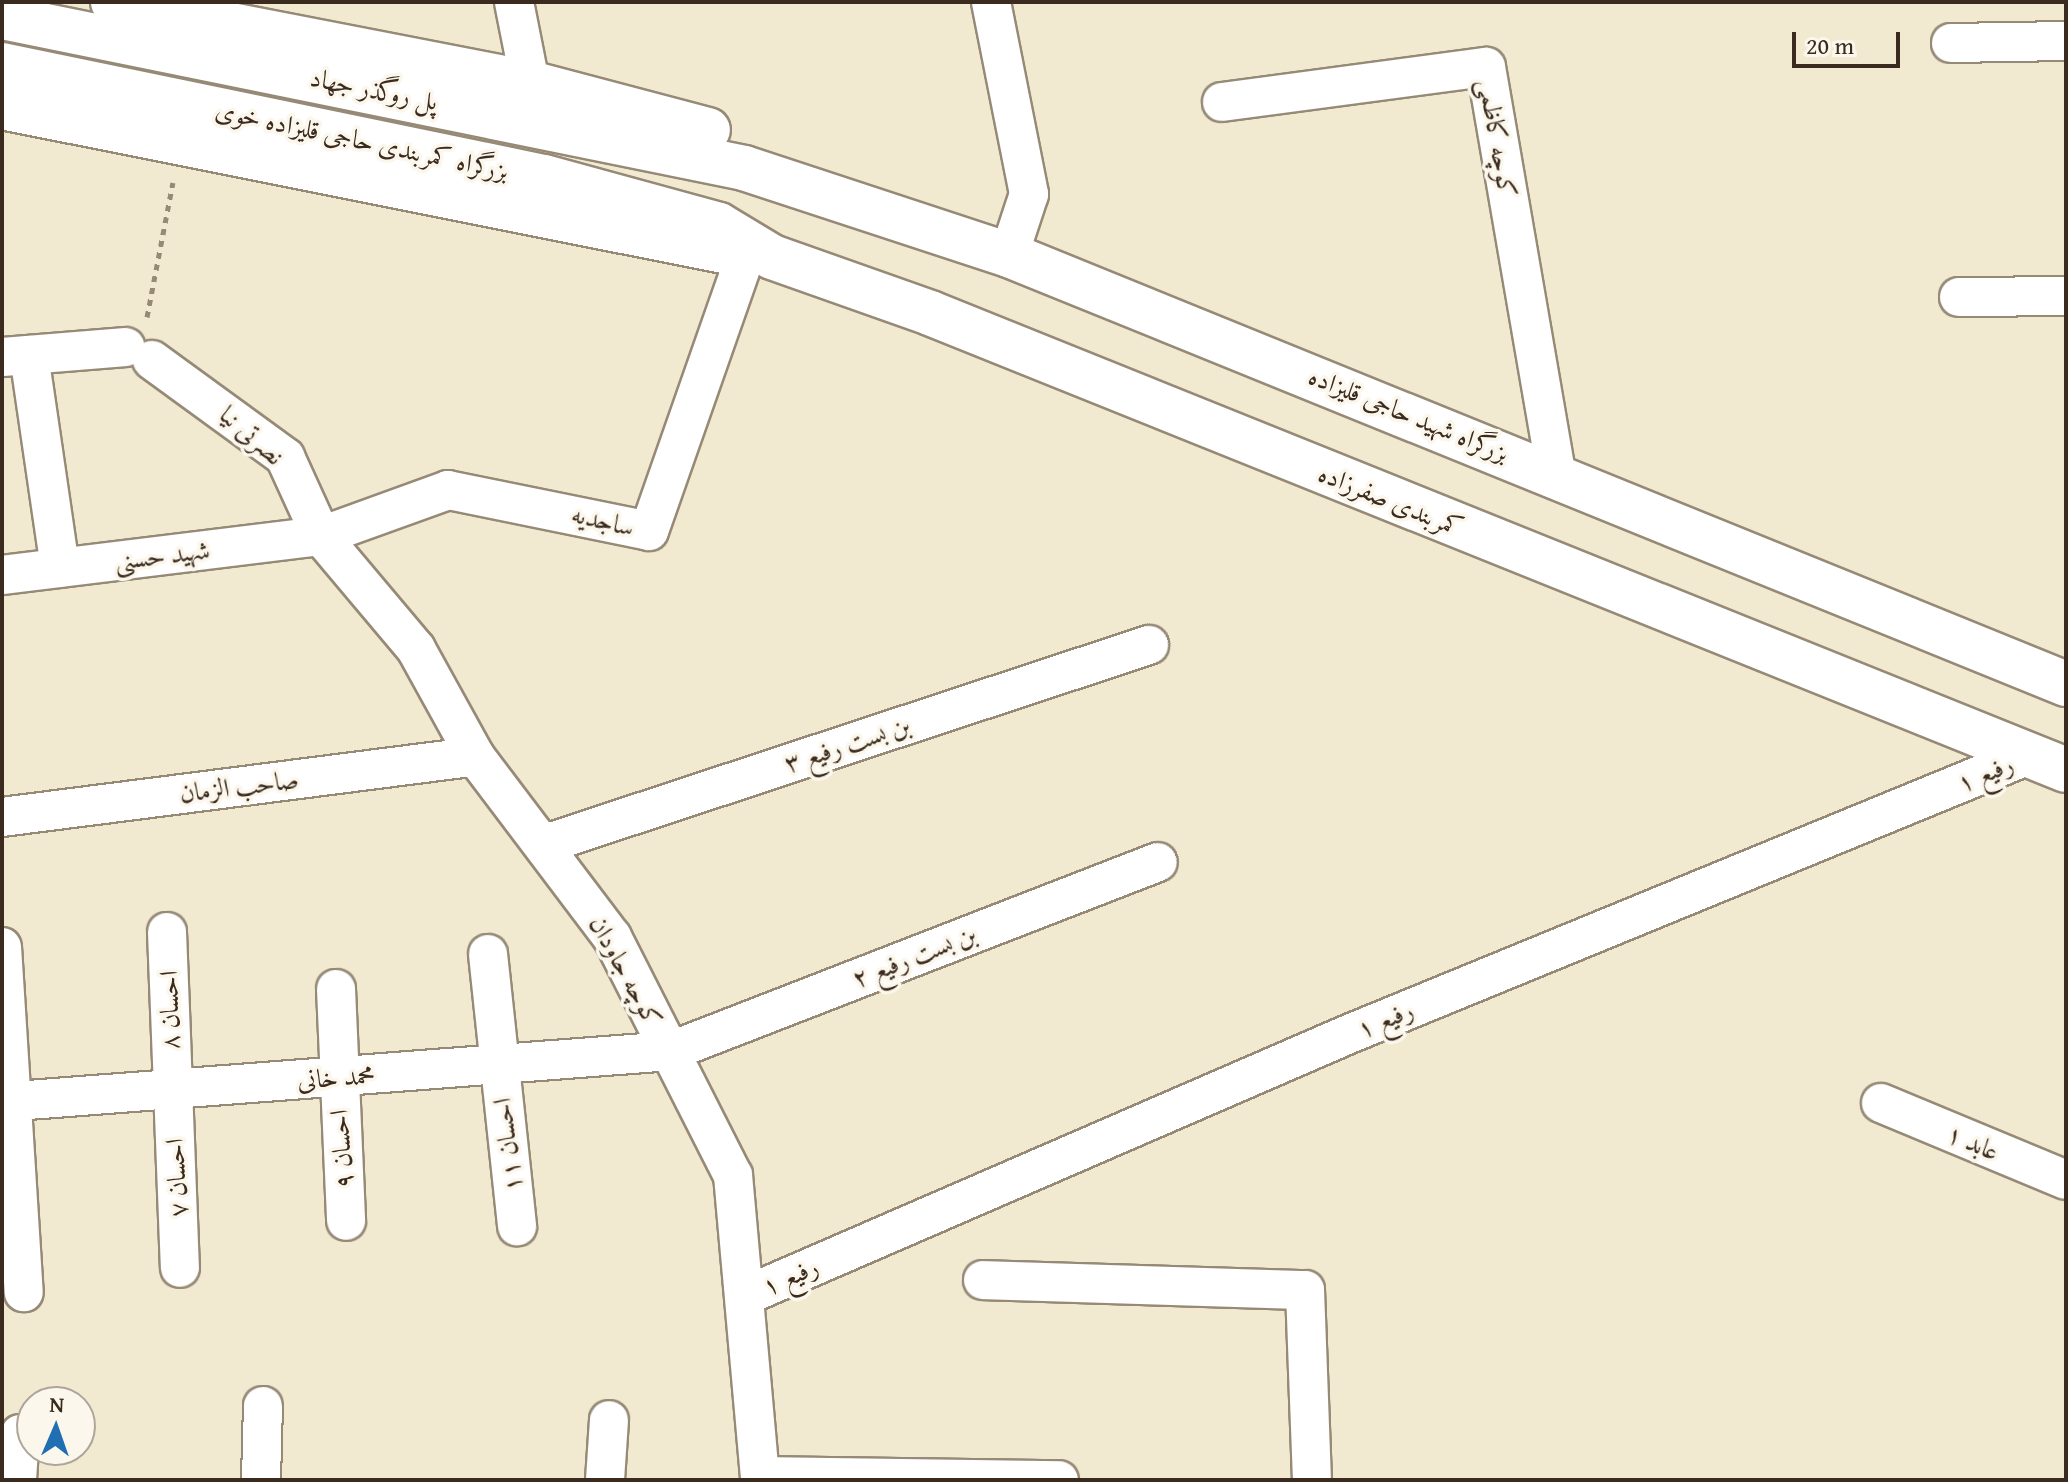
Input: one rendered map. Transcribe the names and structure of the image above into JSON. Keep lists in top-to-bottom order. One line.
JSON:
{"streets":{"highway":["پل روگذر جهاد","بزرگراه کمربندی حاجی قلیزاده خوی","بزرگراه شهید حاجی قلیزاده","کمربندی صفرزاده"],"street":["کوچه کاظمی","نصرتی نیا","ساجدیه","شهید حسنی","بن بست رفیع ۳","رفیع ۱","صاحب الزمان","بن بست رفیع ۲","کوچه جاودان","احسان ۸","محمد خانی","عابد ۱","احسان ۱۱","احسان ۹","احسان ۷"]},"crossings":[["پل روگذر جهاد","بزرگراه شهید حاجی قلیزاده"],["کوچه کاظمی","بزرگراه شهید حاجی قلیزاده"],["بزرگراه کمربندی حاجی قلیزاده خوی","کمربندی صفرزاده"],["بزرگراه کمربندی حاجی قلیزاده خوی","ساجدیه"],["نصرتی نیا","ساجدیه"],["نصرتی نیا","شهید حسنی"],["نصرتی نیا","کوچه جاودان"],["کمربندی صفرزاده","ساجدیه"],["کمربندی صفرزاده","رفیع ۱"],["ساجدیه","شهید حسنی"],["ساجدیه","کوچه جاودان"],["شهید حسنی","کوچه جاودان"],["بن بست رفیع ۳","کوچه جاودان"],["رفیع ۱","کوچه جاودان"],["صاحب الزمان","کوچه جاودان"],["بن بست رفیع ۲","کوچه جاودان"],["بن بست رفیع ۲","محمد خانی"],["کوچه جاودان","محمد خانی"],["احسان ۸","محمد خانی"],["احسان ۸","احسان ۷"],["محمد خانی","احسان ۱۱"],["محمد خانی","احسان ۹"],["محمد خانی","احسان ۷"]],"scale_bar":"20 m","north":"top"}
